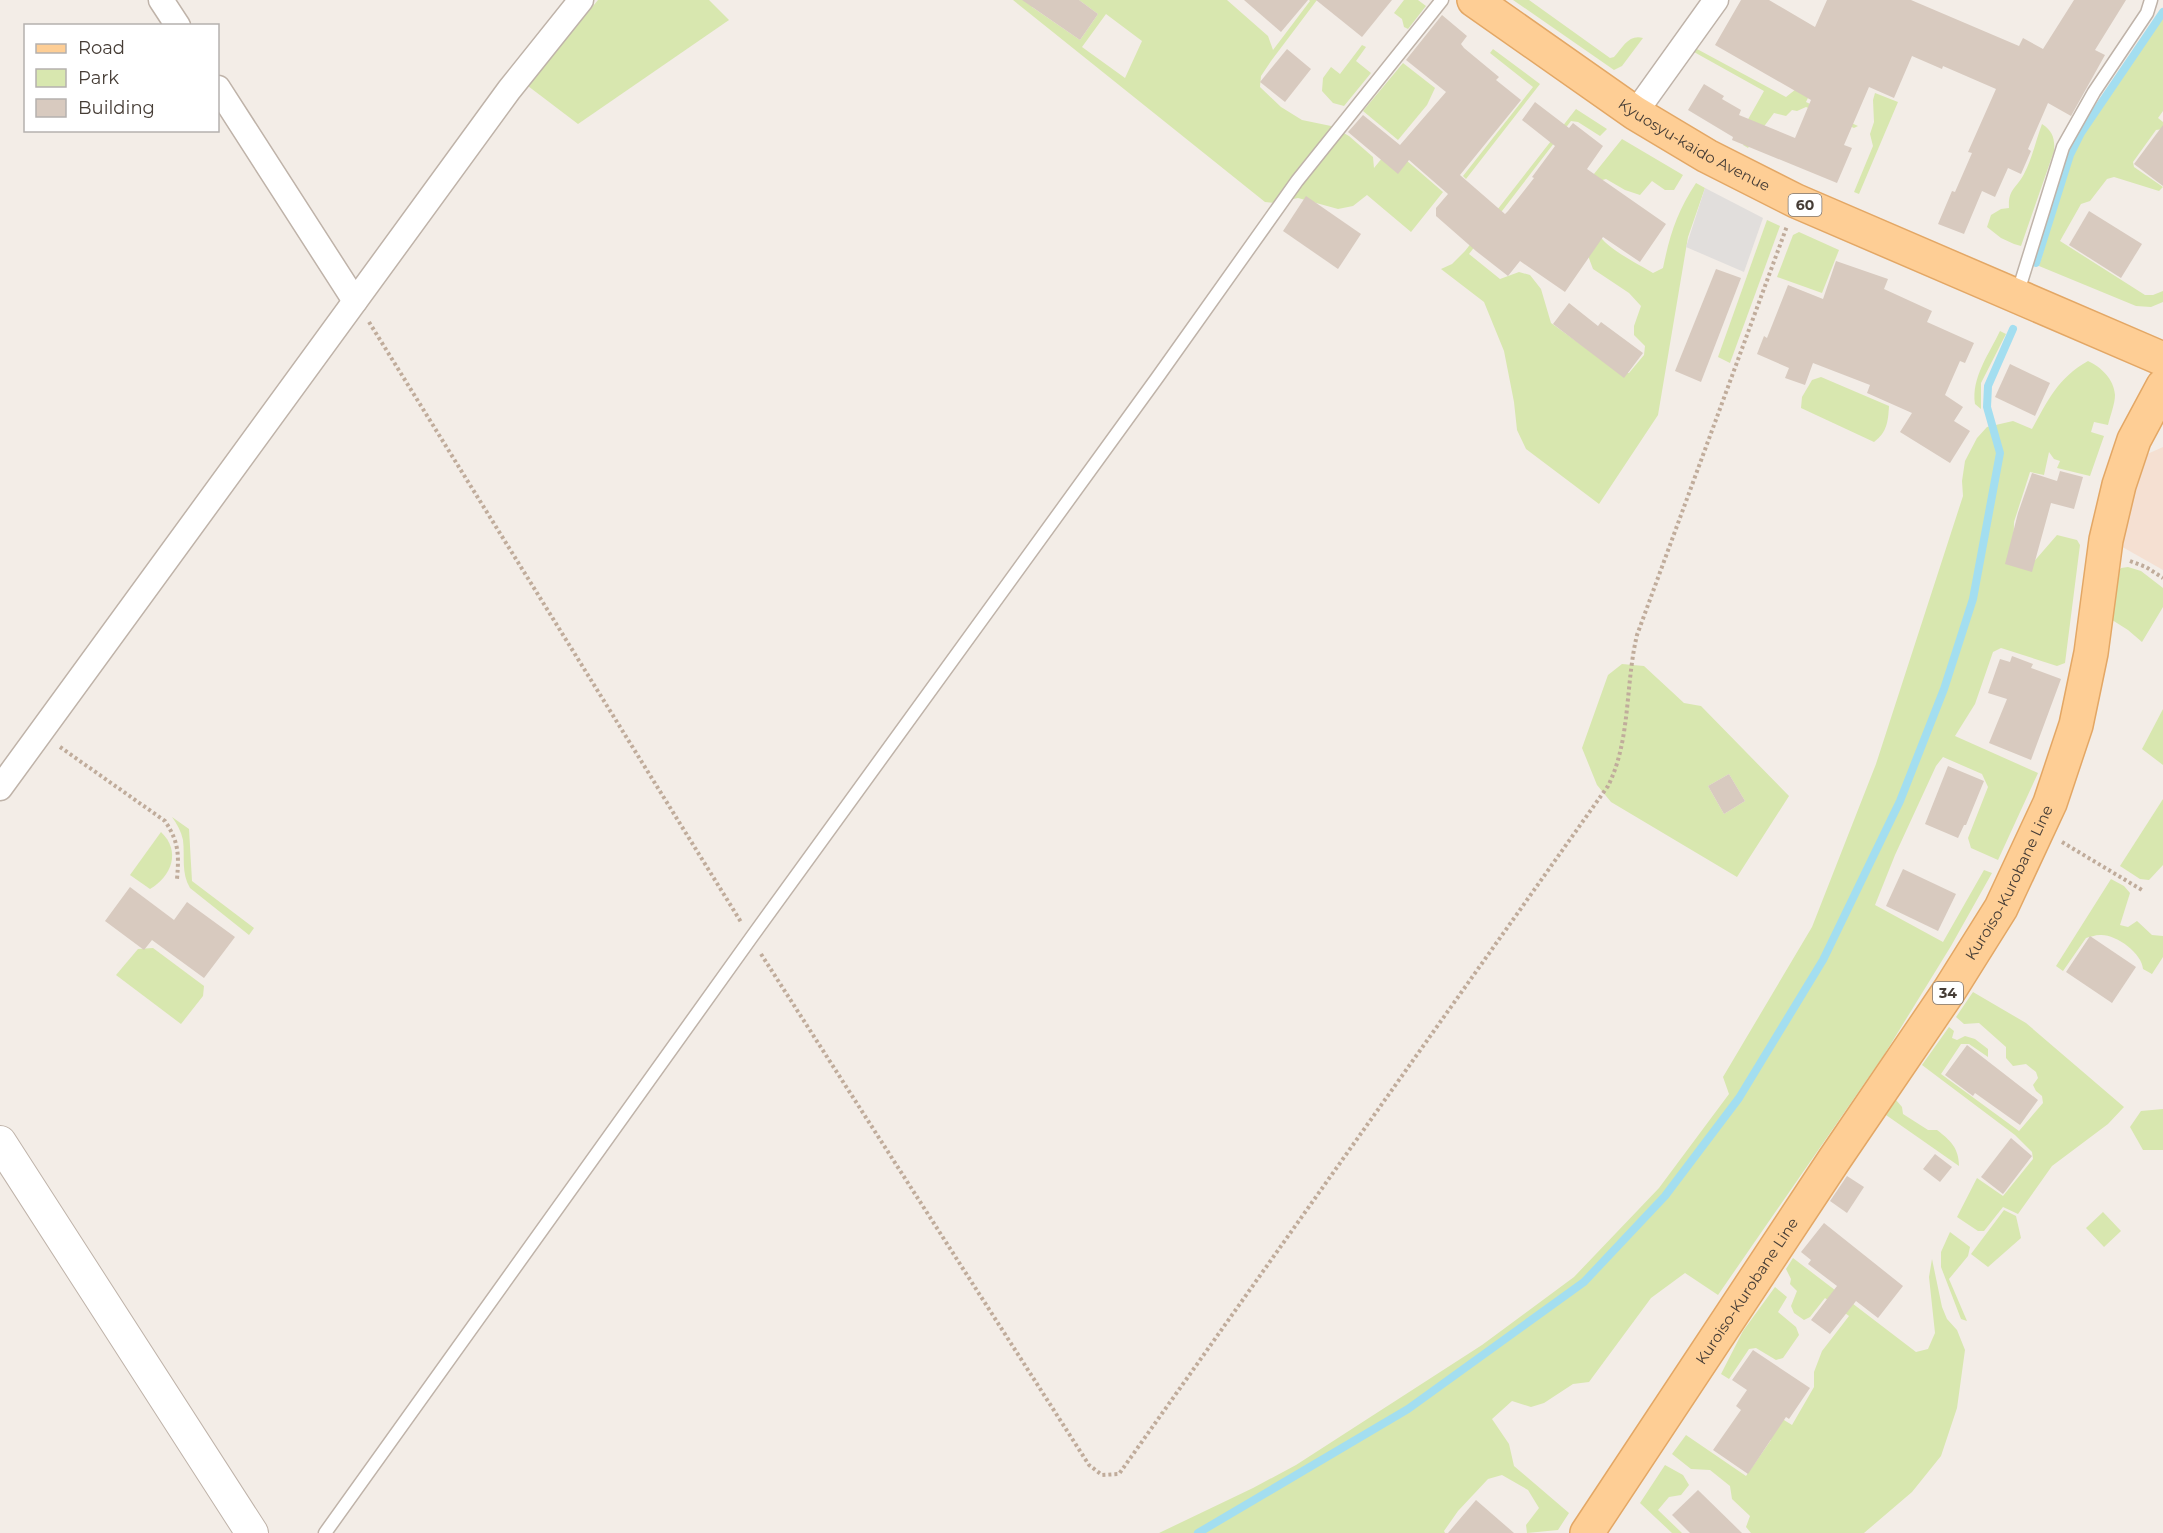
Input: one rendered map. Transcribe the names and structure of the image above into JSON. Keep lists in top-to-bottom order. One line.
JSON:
{"streets":{"main road":["Kyuosyu-kaido Avenue","60","Kuroiso-Kurobane Line","34"]},"legend":["Road","Park","Building"]}
